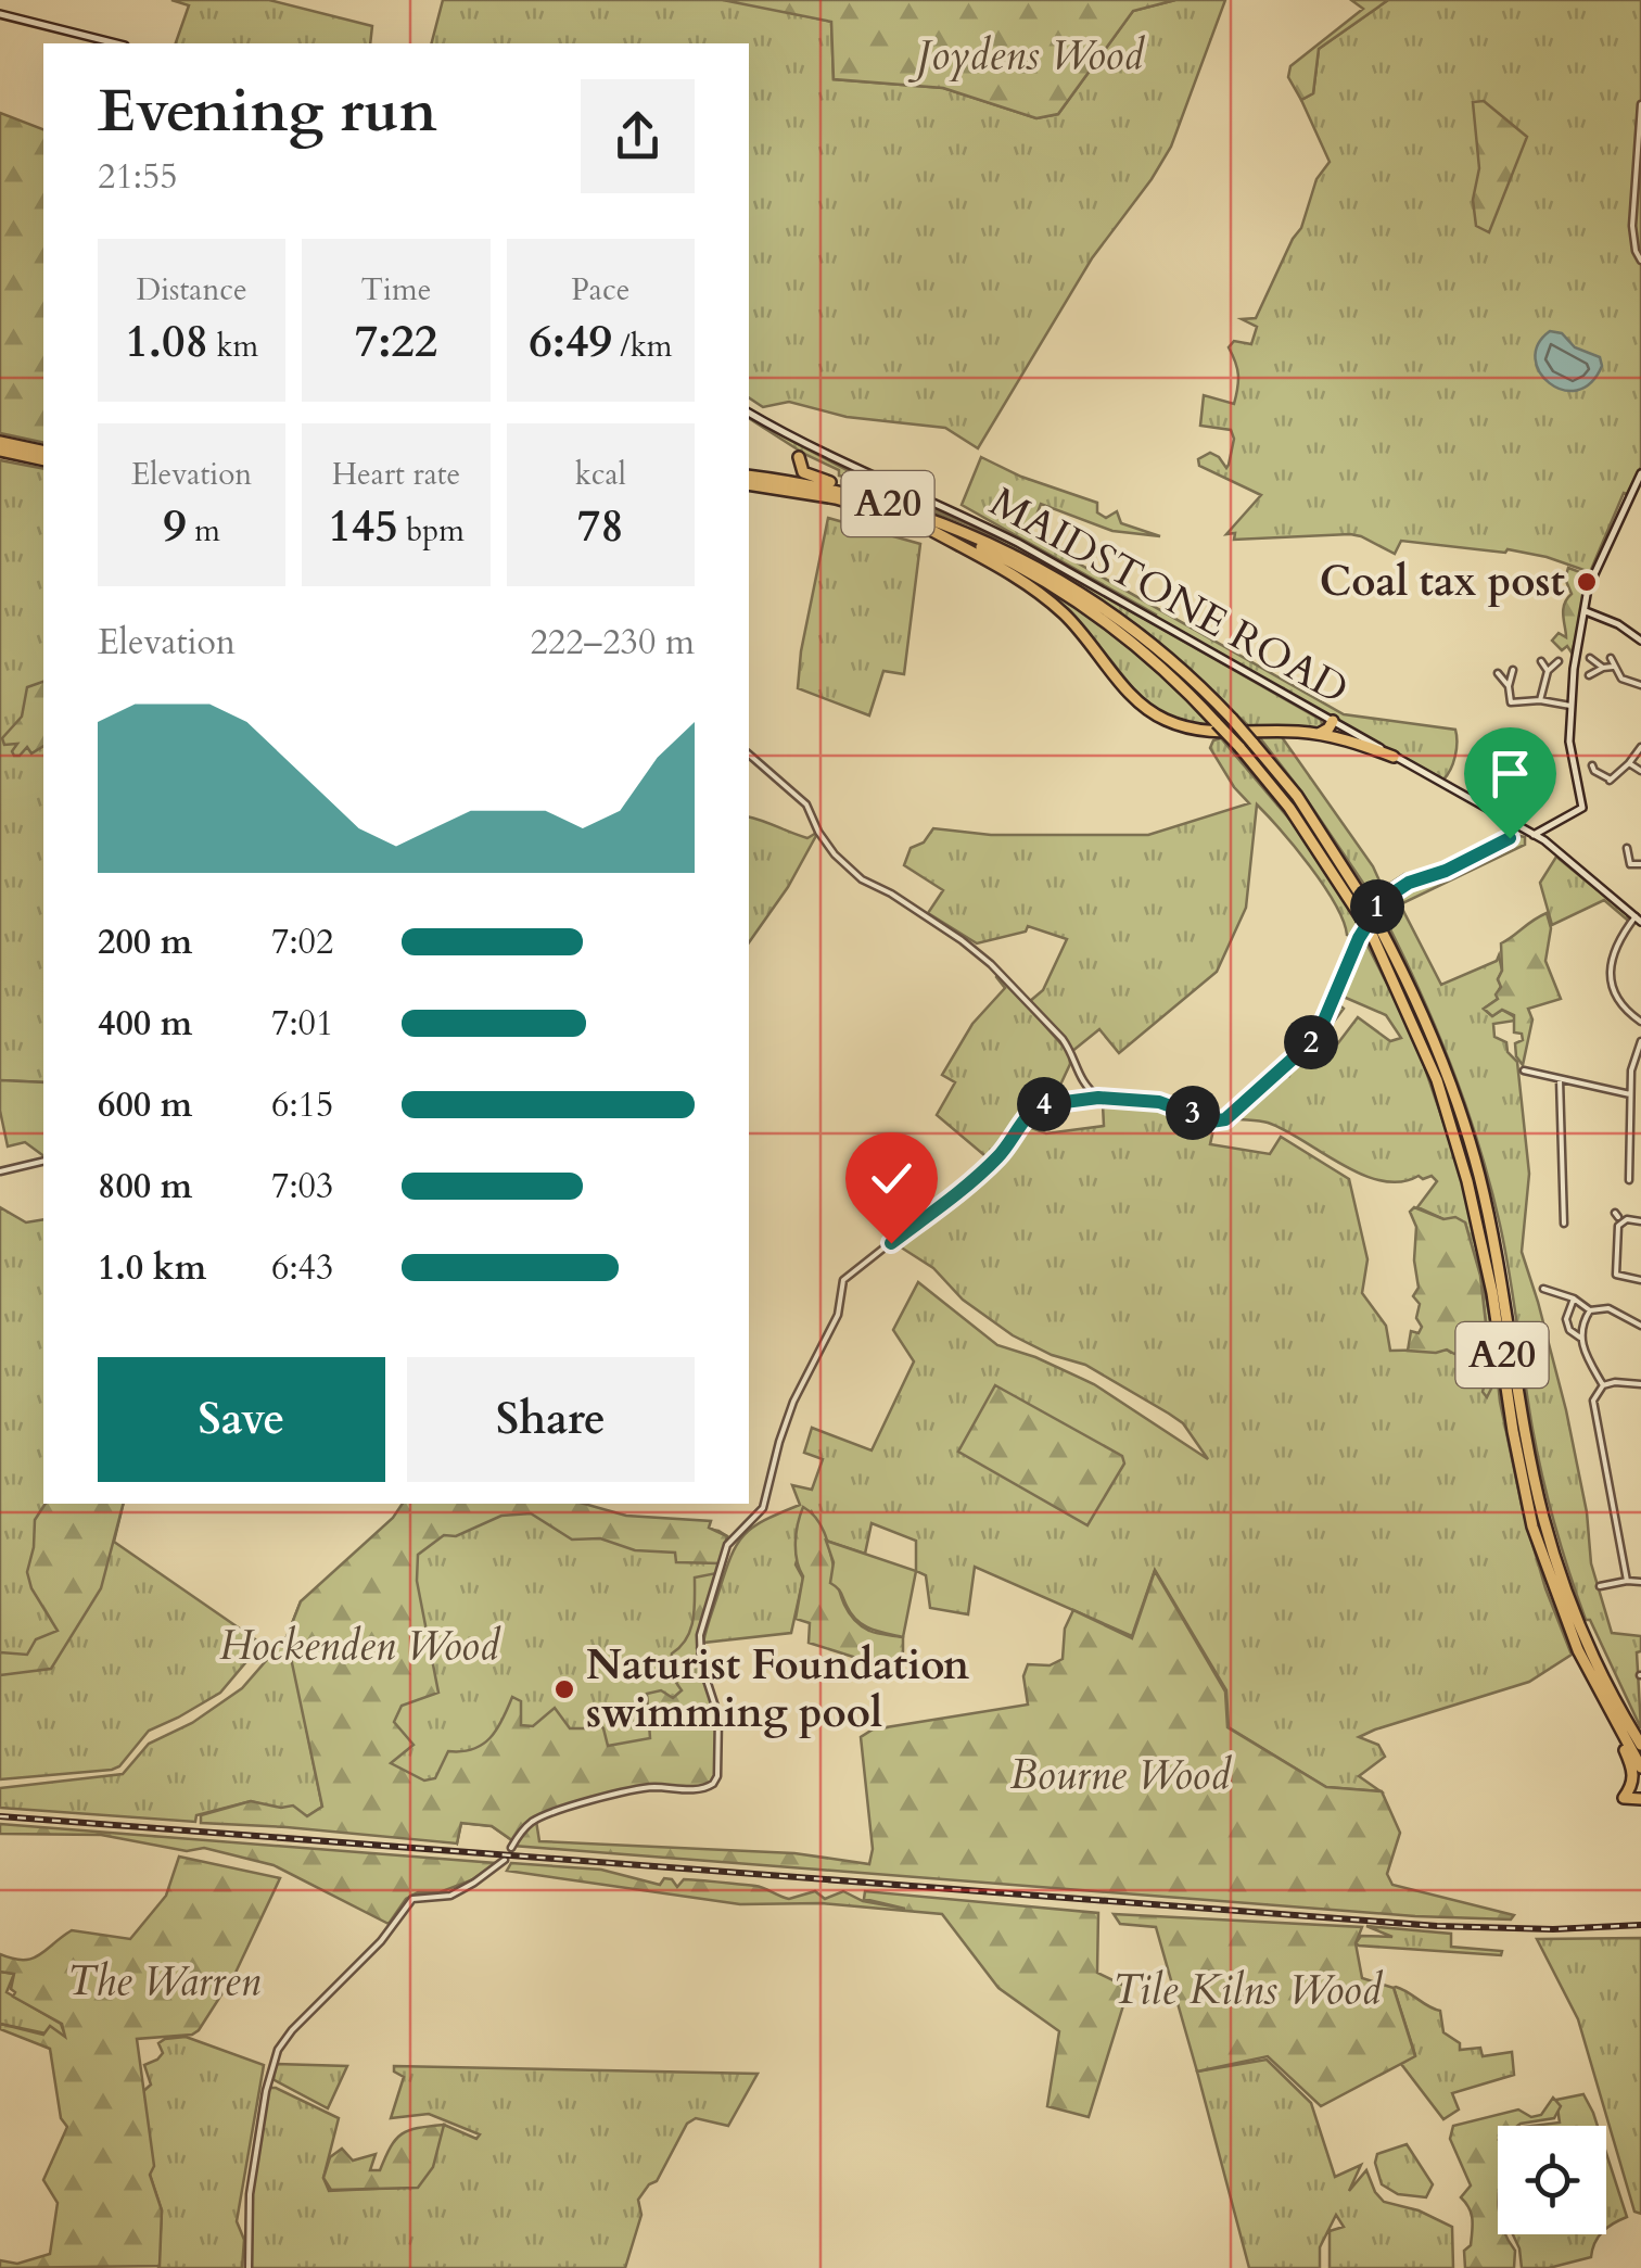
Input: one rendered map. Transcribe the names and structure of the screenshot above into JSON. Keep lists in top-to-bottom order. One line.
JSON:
{"streets":{"highway":["A20"],"main road":["MAIDSTONE ROAD"]},"crossings":[["A20","MAIDSTONE ROAD"]],"parks":["Joydens Wood","Hockenden Wood","Bourne Wood","The Warren","Tile Kilns Wood"],"places":["Coal tax post","Naturist Foundation swimming pool"],"page":{"heading":["Evening run","21:55"],"stats":[["Distance","1.08 km"],["Time","7:22"],["Pace","6:49 /km"],["Elevation","9 m"],["Heart rate","145 bpm"],["kcal","78"]],"chart":["Elevation","222–230 m"],"pins":["1","2","4","3"],"list":[{"name":"200 m","note":"7:02"},{"name":"400 m","note":"7:01"},{"name":"600 m","note":"6:15"},{"name":"800 m","note":"7:03"},{"name":"1.0 km","note":"6:43"}],"buttons":["Save","Share"]}}
